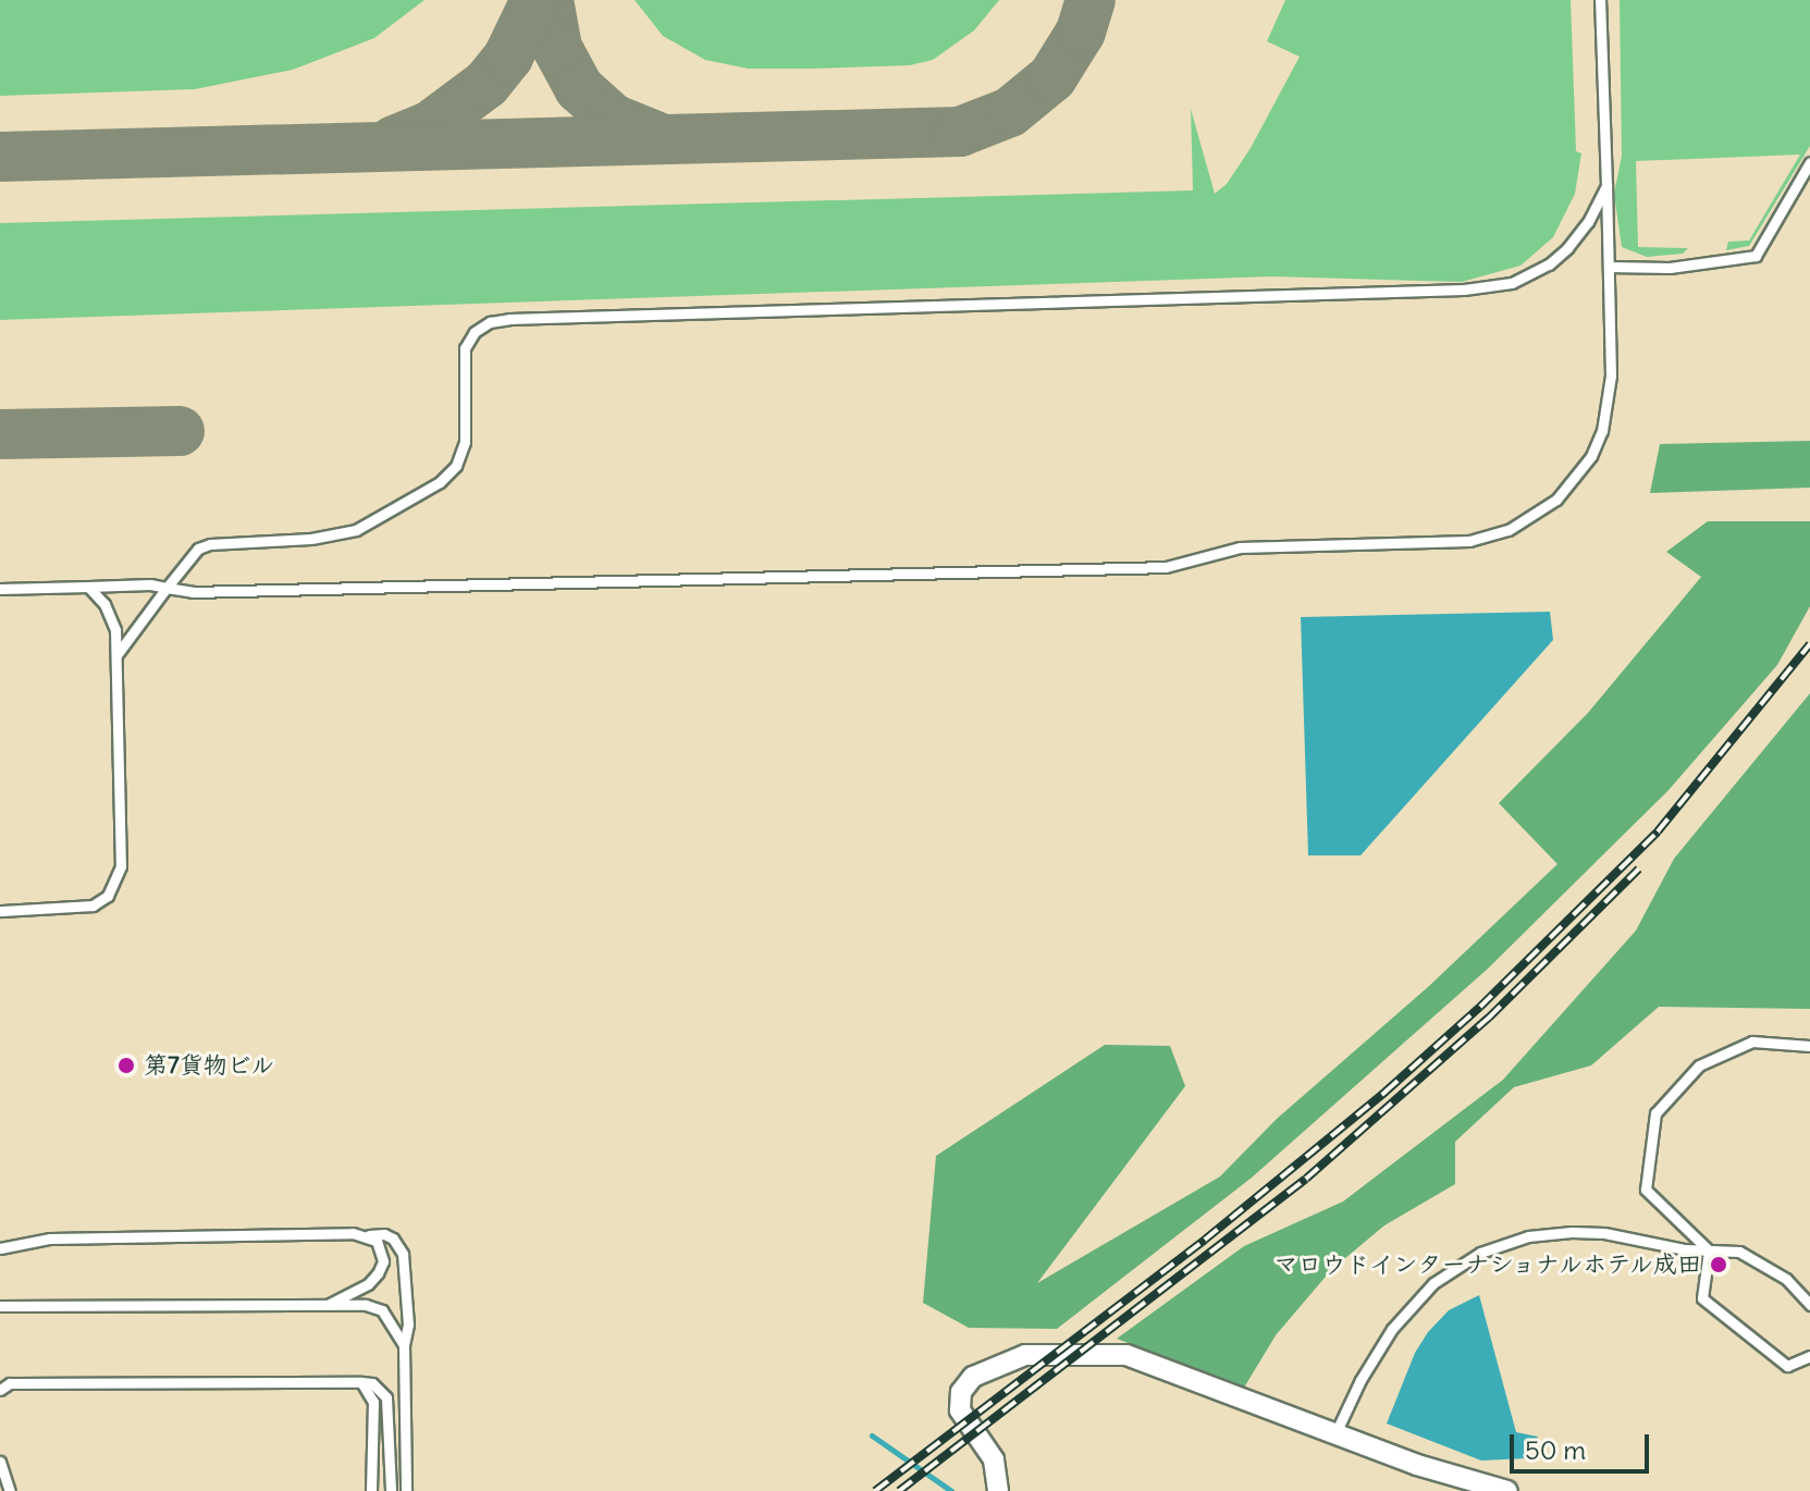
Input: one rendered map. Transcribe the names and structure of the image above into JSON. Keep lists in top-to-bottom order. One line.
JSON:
{"places":["第7貨物ビル","マロウドインターナショナルホテル成田"],"scale_bar":"50 m"}
